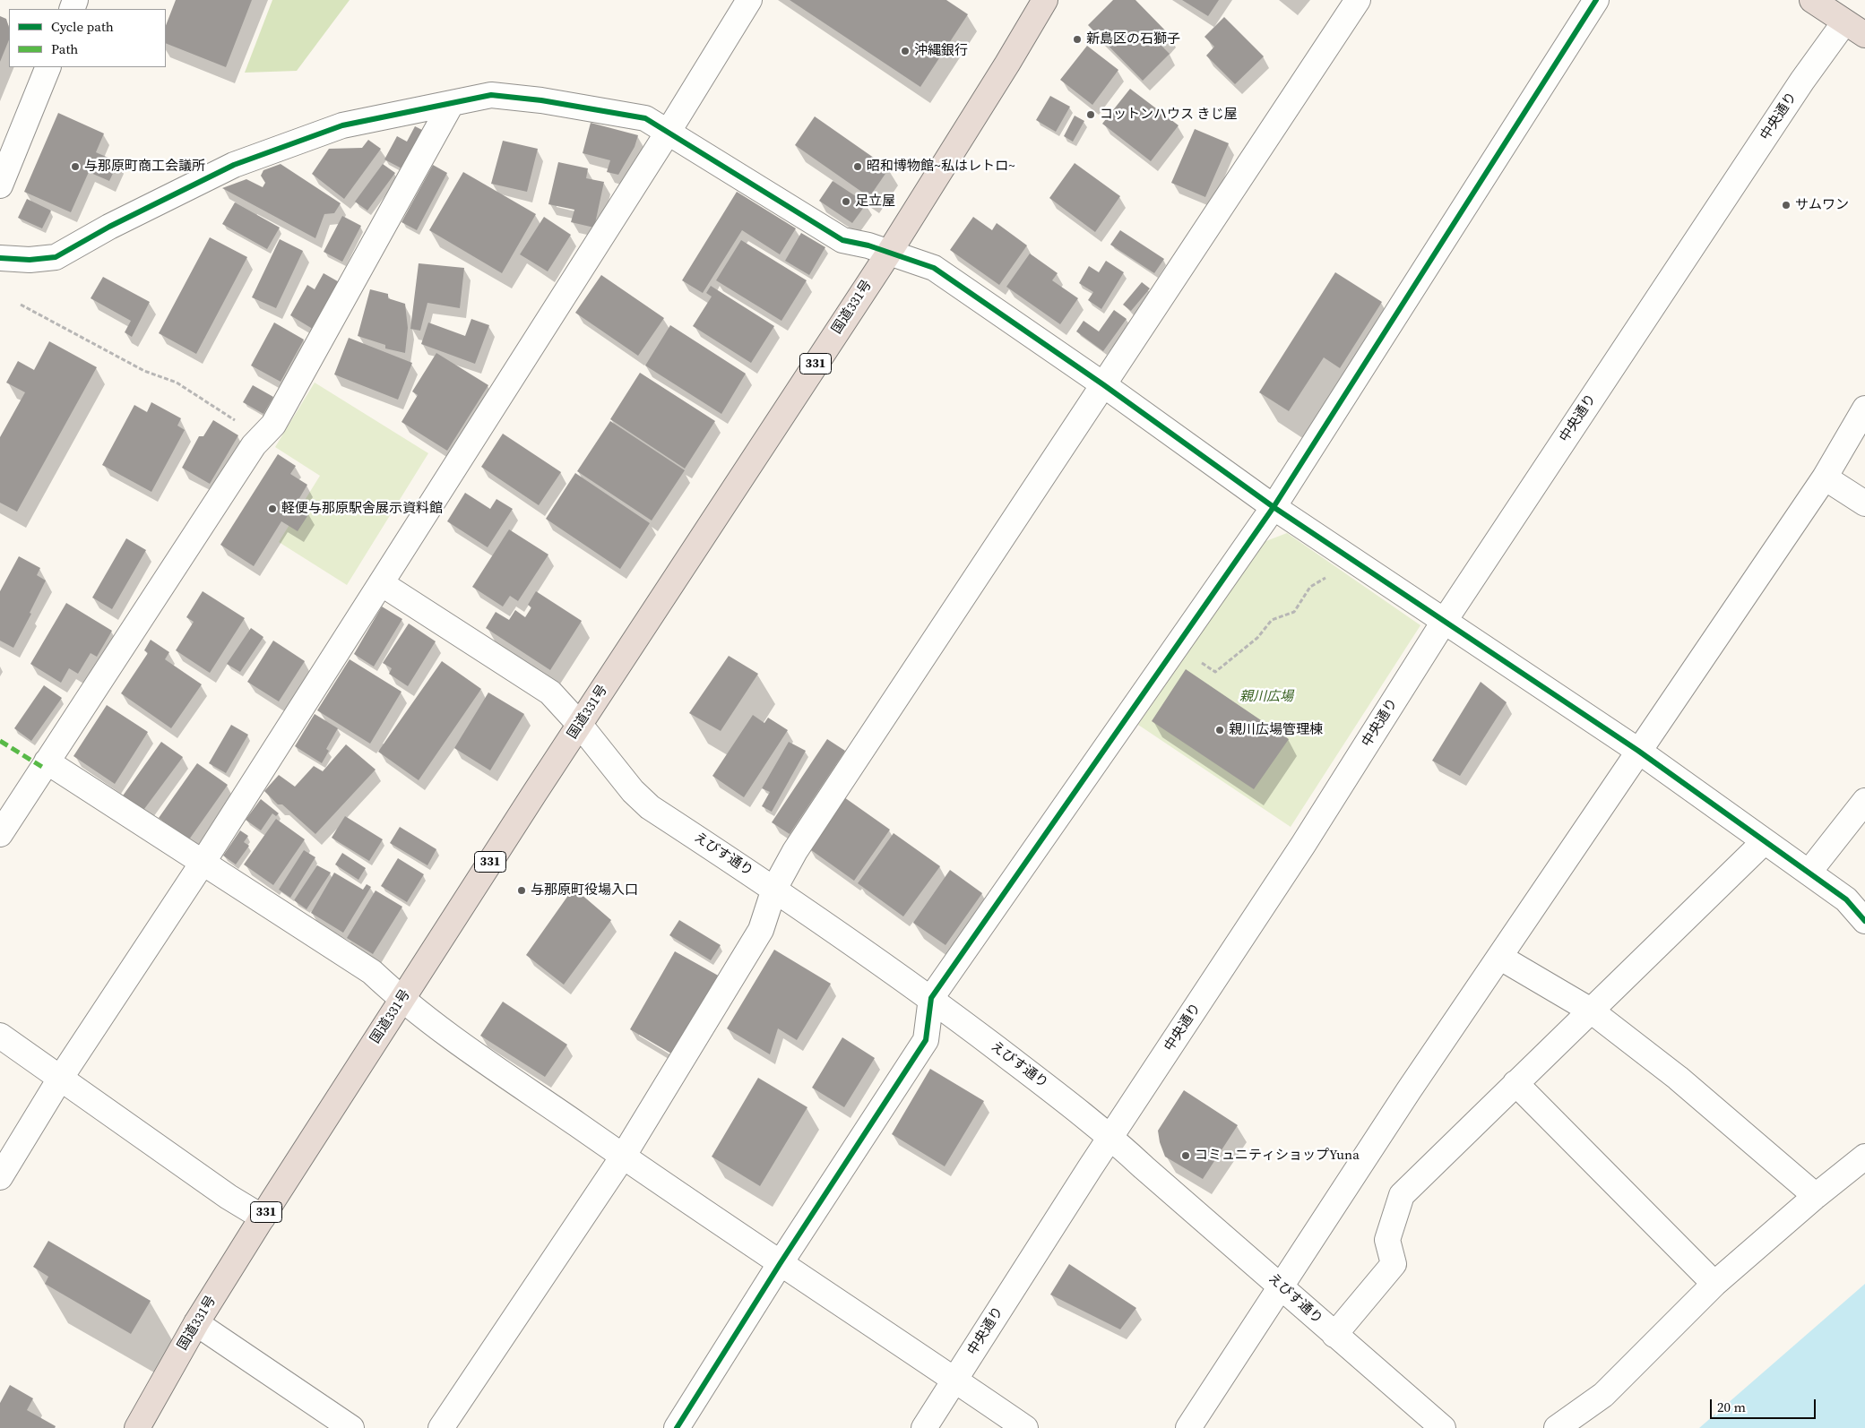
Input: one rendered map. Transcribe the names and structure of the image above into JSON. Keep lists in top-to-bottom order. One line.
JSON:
{"streets":{"highway":["国道331号","331"],"street":["中央通り","えびす通り"]},"crossings":[["中央通り","えびす通り"],["国道331号","えびす通り"]],"parks":["親川広場"],"places":["新島区の石獅子","沖縄銀行","コットンハウス きじ屋","与那原町商工会議所","昭和博物館~私はレトロ~","足立屋","サムワン","軽便与那原駅舎展示資料館","親川広場管理棟","与那原町役場入口","コミュニティショップYuna"],"legend":["Cycle path","Path"],"scale_bar":"20 m"}
